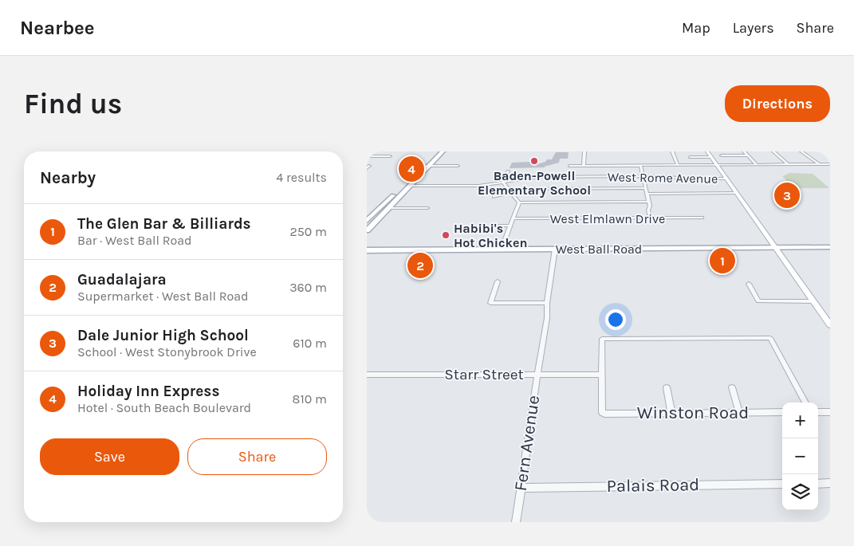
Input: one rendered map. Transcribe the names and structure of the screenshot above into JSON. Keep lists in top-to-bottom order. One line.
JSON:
{"streets":{"main road":["West Ball Road"],"street":["West Rome Avenue","West Elmlawn Drive","Starr Street","Winston Road","Fern Avenue","Palais Road"]},"crossings":[["West Ball Road","Fern Avenue"],["Starr Street","Winston Road"],["Starr Street","Fern Avenue"],["Fern Avenue","Palais Road"]],"places":["Baden-Powell Elementary School","Habibi's Hot Chicken"],"page":{"header":"Nearbee","nav":["Map","Layers","Share"],"buttons":["Directions",["Save","Share"]],"title":"Find us","heading":["Nearby","4 results"],"pins":["4","3","1","2"],"list":[{"mark":"1","name":"The Glen Bar & Billiards","note":"Bar · West Ball Road","value":"250 m"},{"mark":"2","name":"Guadalajara","note":"Supermarket · West Ball Road","value":"360 m"},{"mark":"3","name":"Dale Junior High School","note":"School · West Stonybrook Drive","value":"610 m"},{"mark":"4","name":"Holiday Inn Express","note":"Hotel · South Beach Boulevard","value":"810 m"}],"map_buttons":["+","−"]}}
